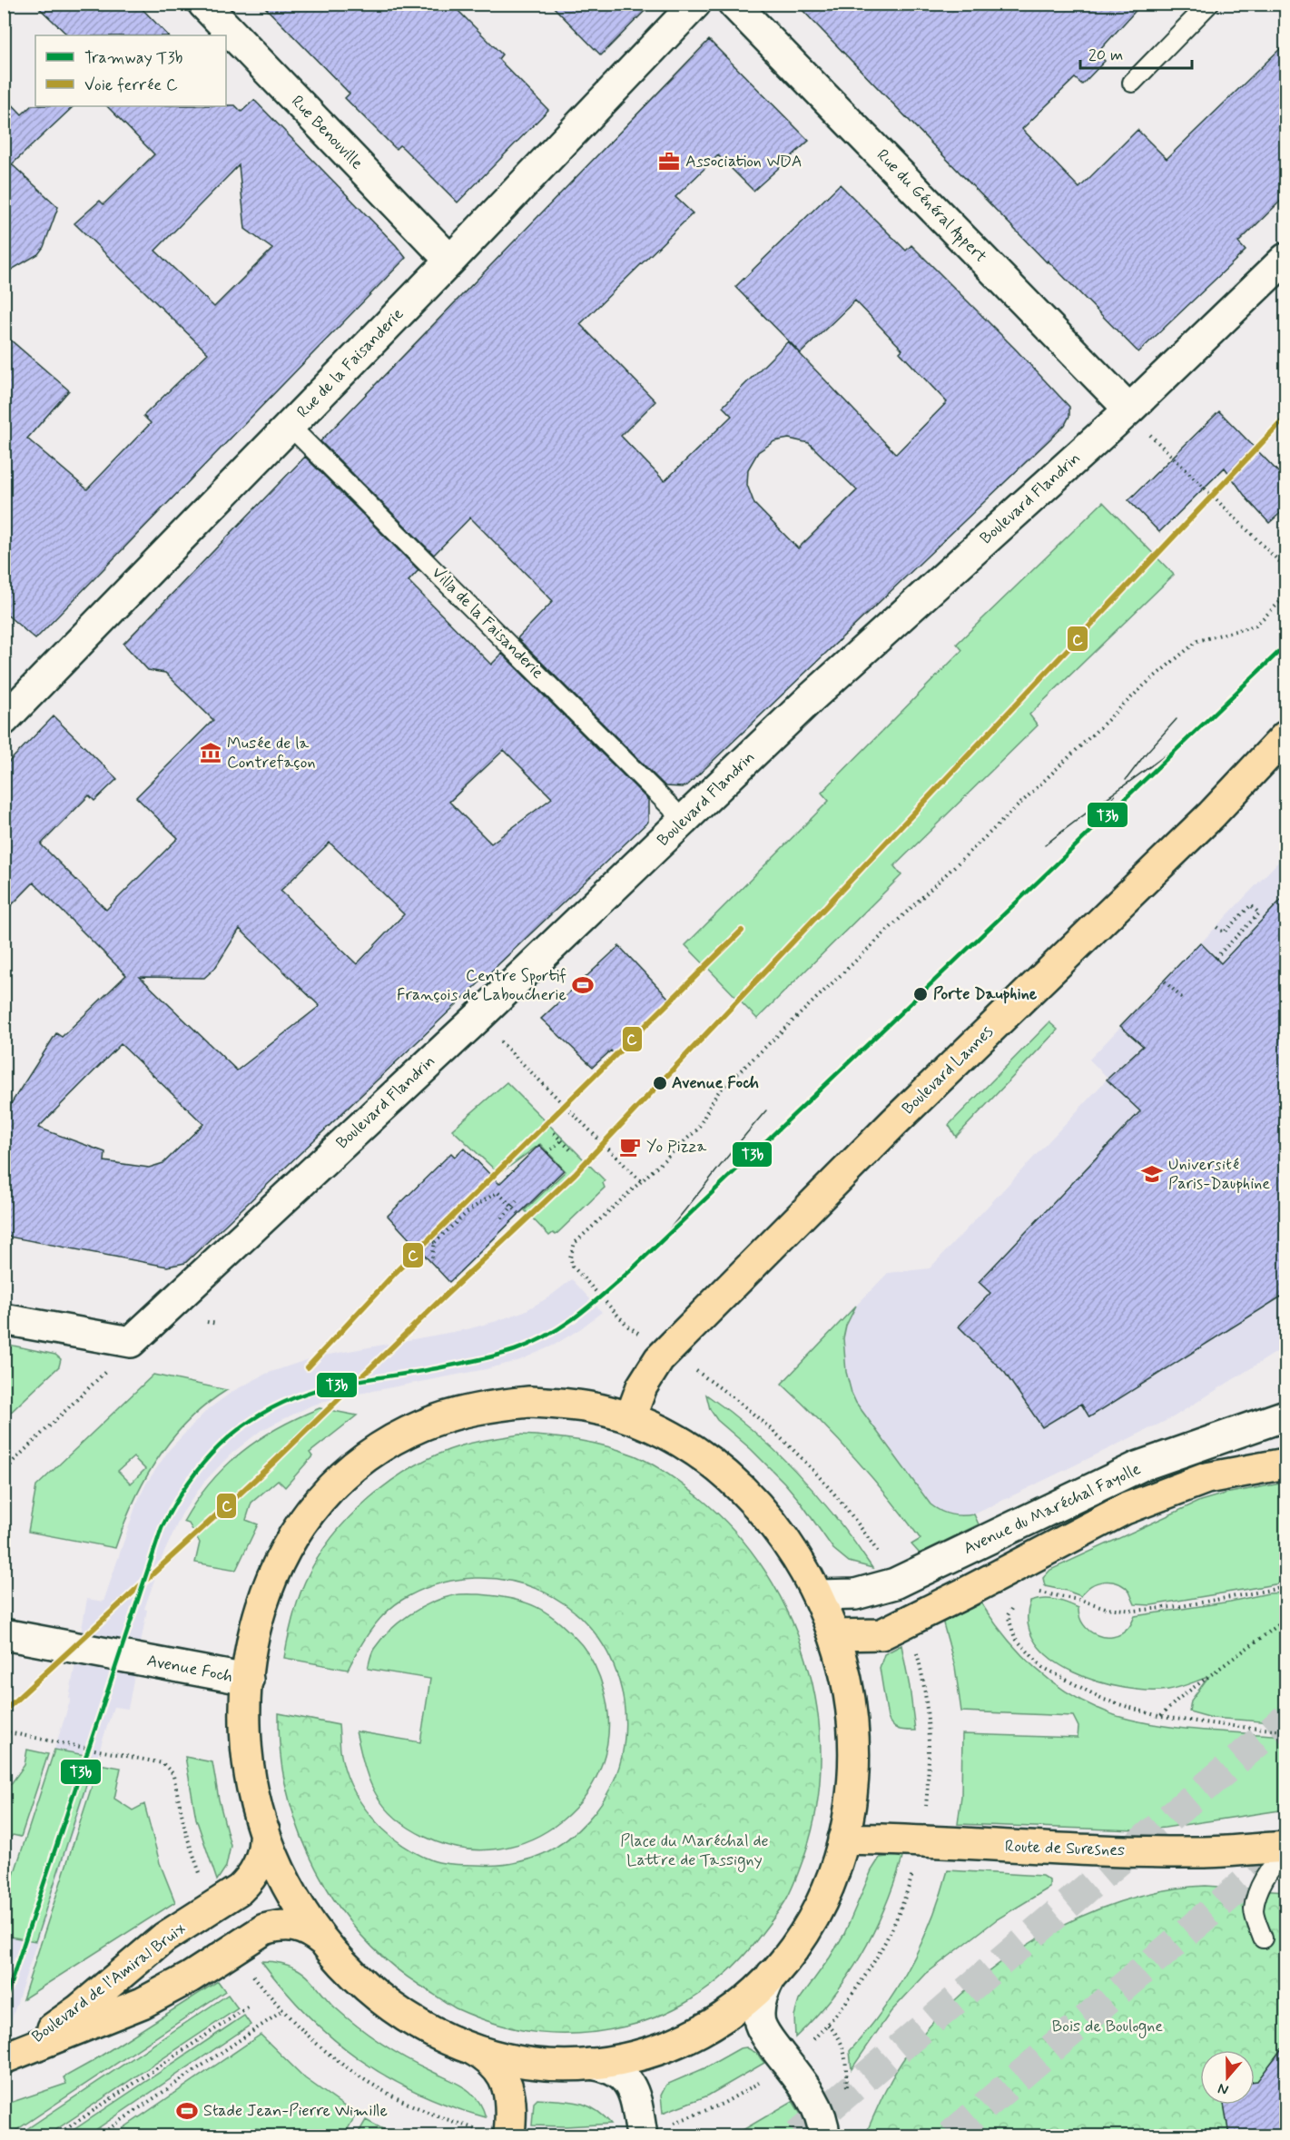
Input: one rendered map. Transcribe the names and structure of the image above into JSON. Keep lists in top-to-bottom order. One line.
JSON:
{"streets":{"main road":["Boulevard Lannes","Route de Suresnes","Boulevard de l'Amiral Bruix"],"street":["Rue Benouville","Rue du Général Appert","Rue de la Faisanderie","Boulevard Flandrin","Avenue du Maréchal Fayolle","Avenue Foch"],"lane":["Villa de la Faisanderie"]},"crossings":[["Rue Benouville","Rue de la Faisanderie"],["Rue du Général Appert","Boulevard Flandrin"],["Rue de la Faisanderie","Villa de la Faisanderie"],["Boulevard Flandrin","Villa de la Faisanderie"]],"parks":["Place du Maréchal de Lattre de Tassigny","Bois de Boulogne"],"places":{"office":["Association WDA"],"museum":["Musée de la Contrefaçon"],"sports":["Centre Sportif François de Laboucherie","Stade Jean-Pierre Wimille"],"other":["Porte Dauphine","Avenue Foch"],"cafe":["Yo Pizza"],"school or university":["Université Paris-Dauphine"]},"lines":["rail line C","tram line T3b"],"legend":["Tramway T3b","Voie ferrée C"],"scale_bar":"20 m","north":"bottom"}
